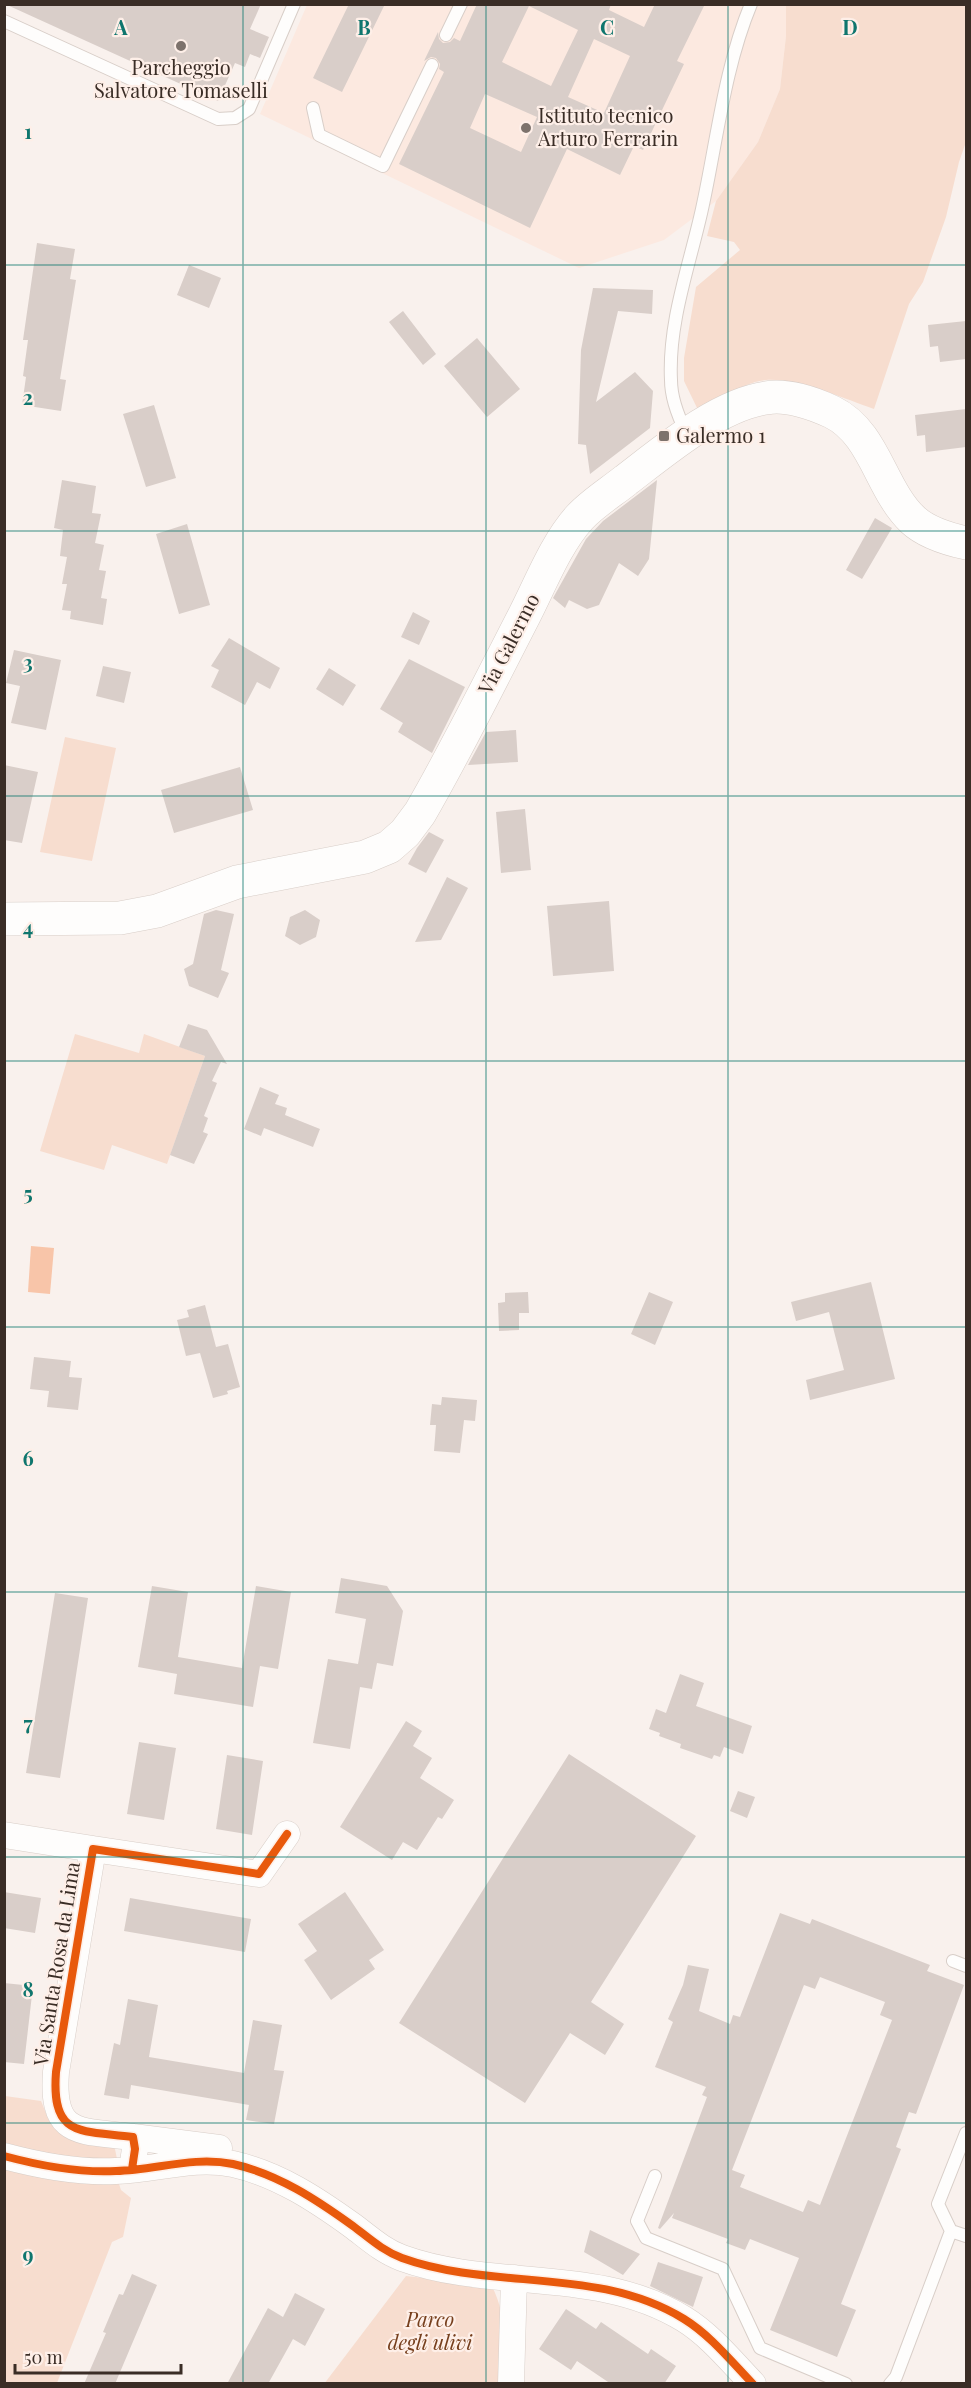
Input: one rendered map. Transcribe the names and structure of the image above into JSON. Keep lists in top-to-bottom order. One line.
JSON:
{"streets":{"main road":["Via Galermo"],"street":["Via Santa Rosa da Lima"]},"parks":["Parco degli ulivi"],"places":{"other":["Parcheggio Salvatore Tomaselli","Istituto tecnico Arturo Ferrarin"],"transit":["Galermo 1"]},"scale_bar":"50 m","grid":{"columns":["A","B","C","D"],"rows":["1","2","3","4","5","6","7","8","9"]}}
